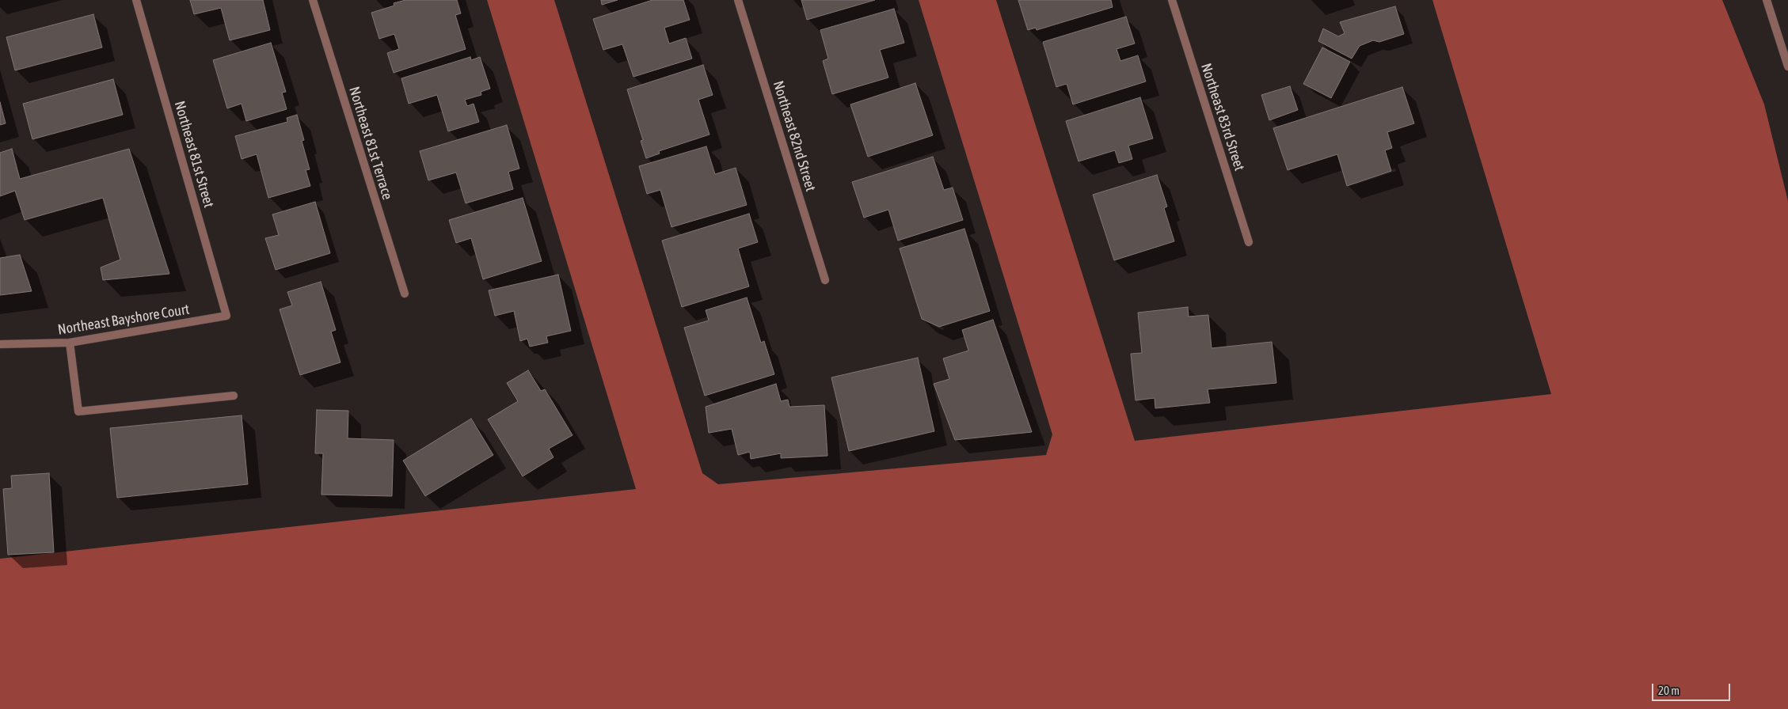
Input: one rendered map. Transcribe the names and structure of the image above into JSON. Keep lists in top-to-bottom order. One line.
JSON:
{"streets":{"street":["Northeast 83rd Street","Northeast 82nd Street","Northeast 81st Terrace","Northeast 81st Street","Northeast Bayshore Court"]},"crossings":[["Northeast 81st Street","Northeast Bayshore Court"]],"scale_bar":"20 m"}
